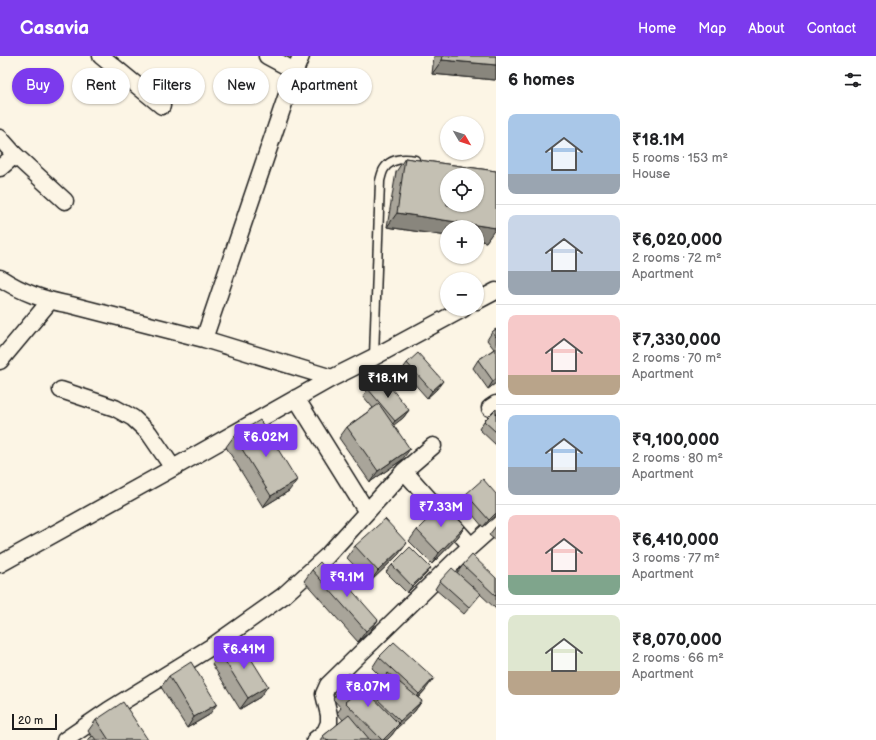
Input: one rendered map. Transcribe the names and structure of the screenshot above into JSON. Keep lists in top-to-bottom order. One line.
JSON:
{"scale_bar":"20 m","north":"bottom right","page":{"header":"Casavia","nav":["Home","Map","About","Contact"],"heading":"6 homes","chip":["Buy","Rent","Filters","New","Apartment"],"list":[{"name":"₹18.1M","note":"5 rooms · 153 m² · House"},{"name":"₹6,020,000","note":"2 rooms · 72 m² · Apartment"},{"name":"₹7,330,000","note":"2 rooms · 70 m² · Apartment"},{"name":"₹9,100,000","note":"2 rooms · 80 m² · Apartment"},{"name":"₹6,410,000","note":"3 rooms · 77 m² · Apartment"},{"name":"₹8,070,000","note":"2 rooms · 66 m² · Apartment"}],"map_buttons":["+","−"],"price":["₹18.1M","₹6.02M","₹7.33M","₹9.1M","₹6.41M","₹8.07M"],"scale":"20 m"}}
